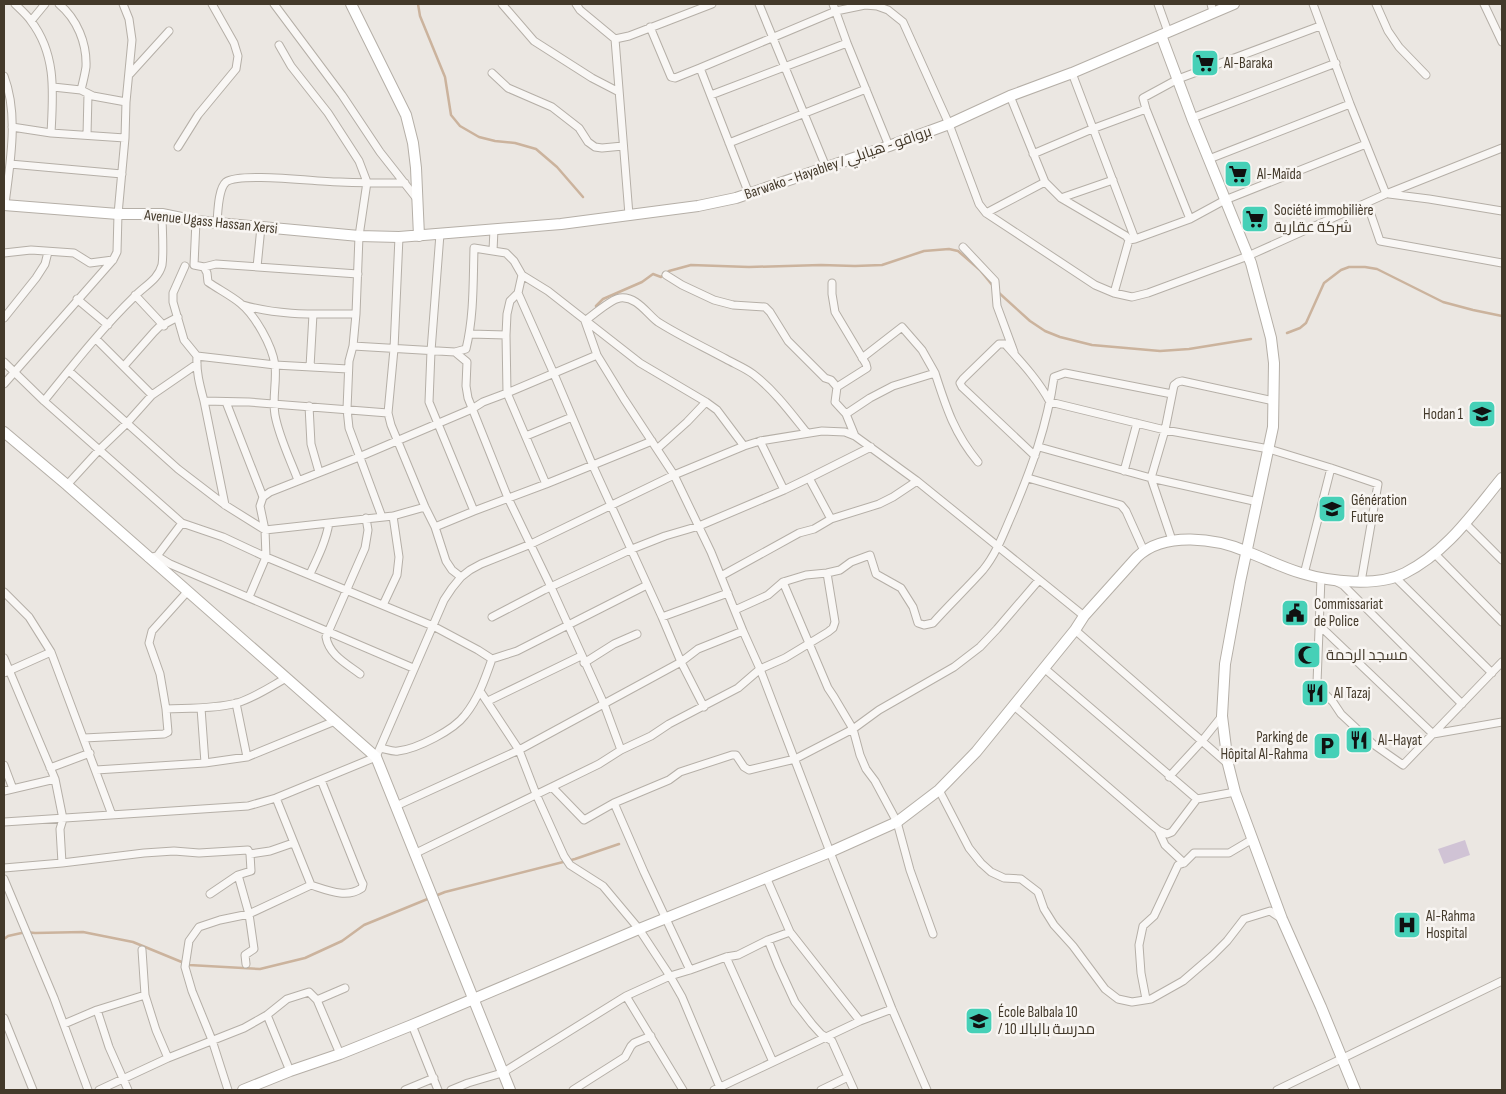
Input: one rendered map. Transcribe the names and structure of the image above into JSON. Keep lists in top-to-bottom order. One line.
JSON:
{"streets":{"street":["Barwako - Hayabley / برواقو - هيابلي","Avenue Ugass Hassan Xersi"]},"crossings":[["Barwako - Hayabley / برواقو - هيابلي","Avenue Ugass Hassan Xersi"]],"places":{"supermarket":["Al-Baraka","Al-Maïda","Société immobilière شركة عقارية"],"school or university":["Hodan 1","Génération Future","École Balbala 10 / مدرسة بالبالا 10"],"public building":["Commissariat de Police"],"mosque":["مسجد الرحمة"],"restaurant":["Al Tazaj","Al-Hayat"],"parking":["Parking de Hôpital Al-Rahma"],"hospital":["Al-Rahma Hospital"]}}
